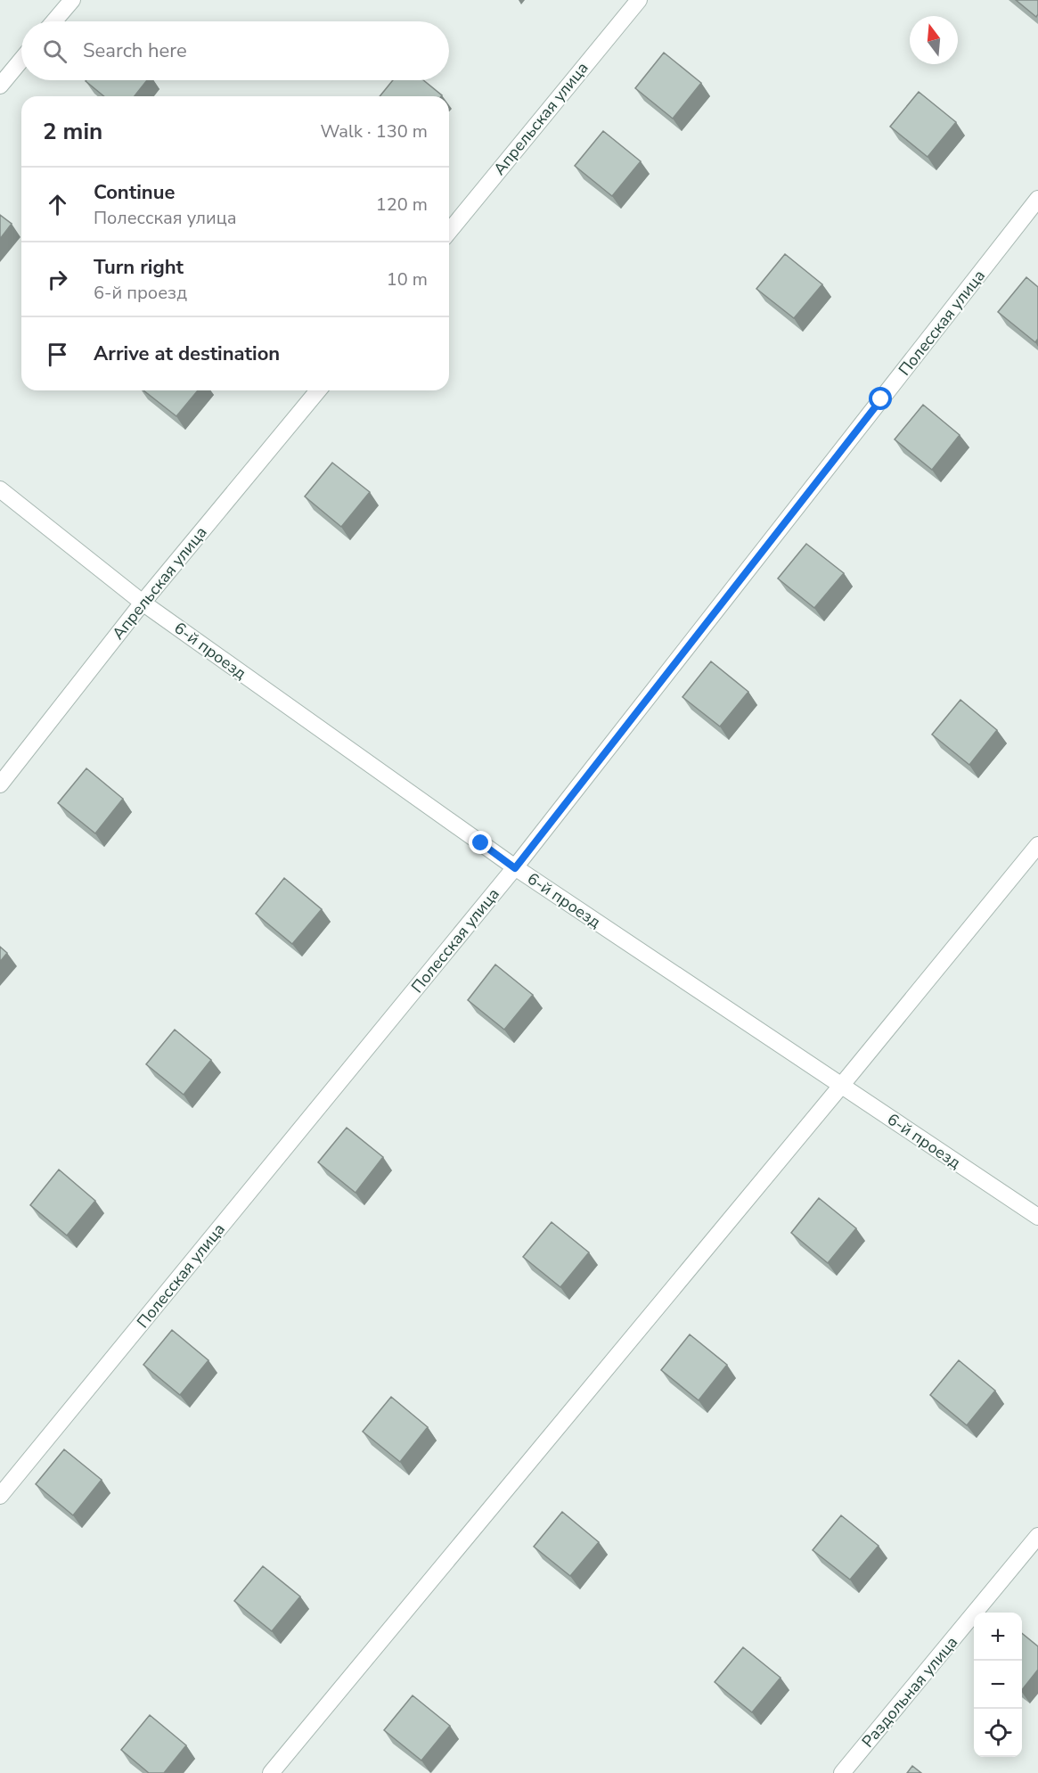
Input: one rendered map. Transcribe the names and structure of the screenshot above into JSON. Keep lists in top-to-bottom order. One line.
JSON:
{"streets":{"street":["Апрельская улица","Полесская улица","6-й проезд","Раздольная улица"]},"crossings":[["Апрельская улица","6-й проезд"],["Полесская улица","6-й проезд"]],"north":"top","page":{"search":"Search here","heading":["2 min","Walk · 130 m"],"list":[["Continue","Полесская улица","120 m"],["Turn right","6-й проезд","10 m"],"Arrive at destination"],"map_buttons":["+","−"]}}
